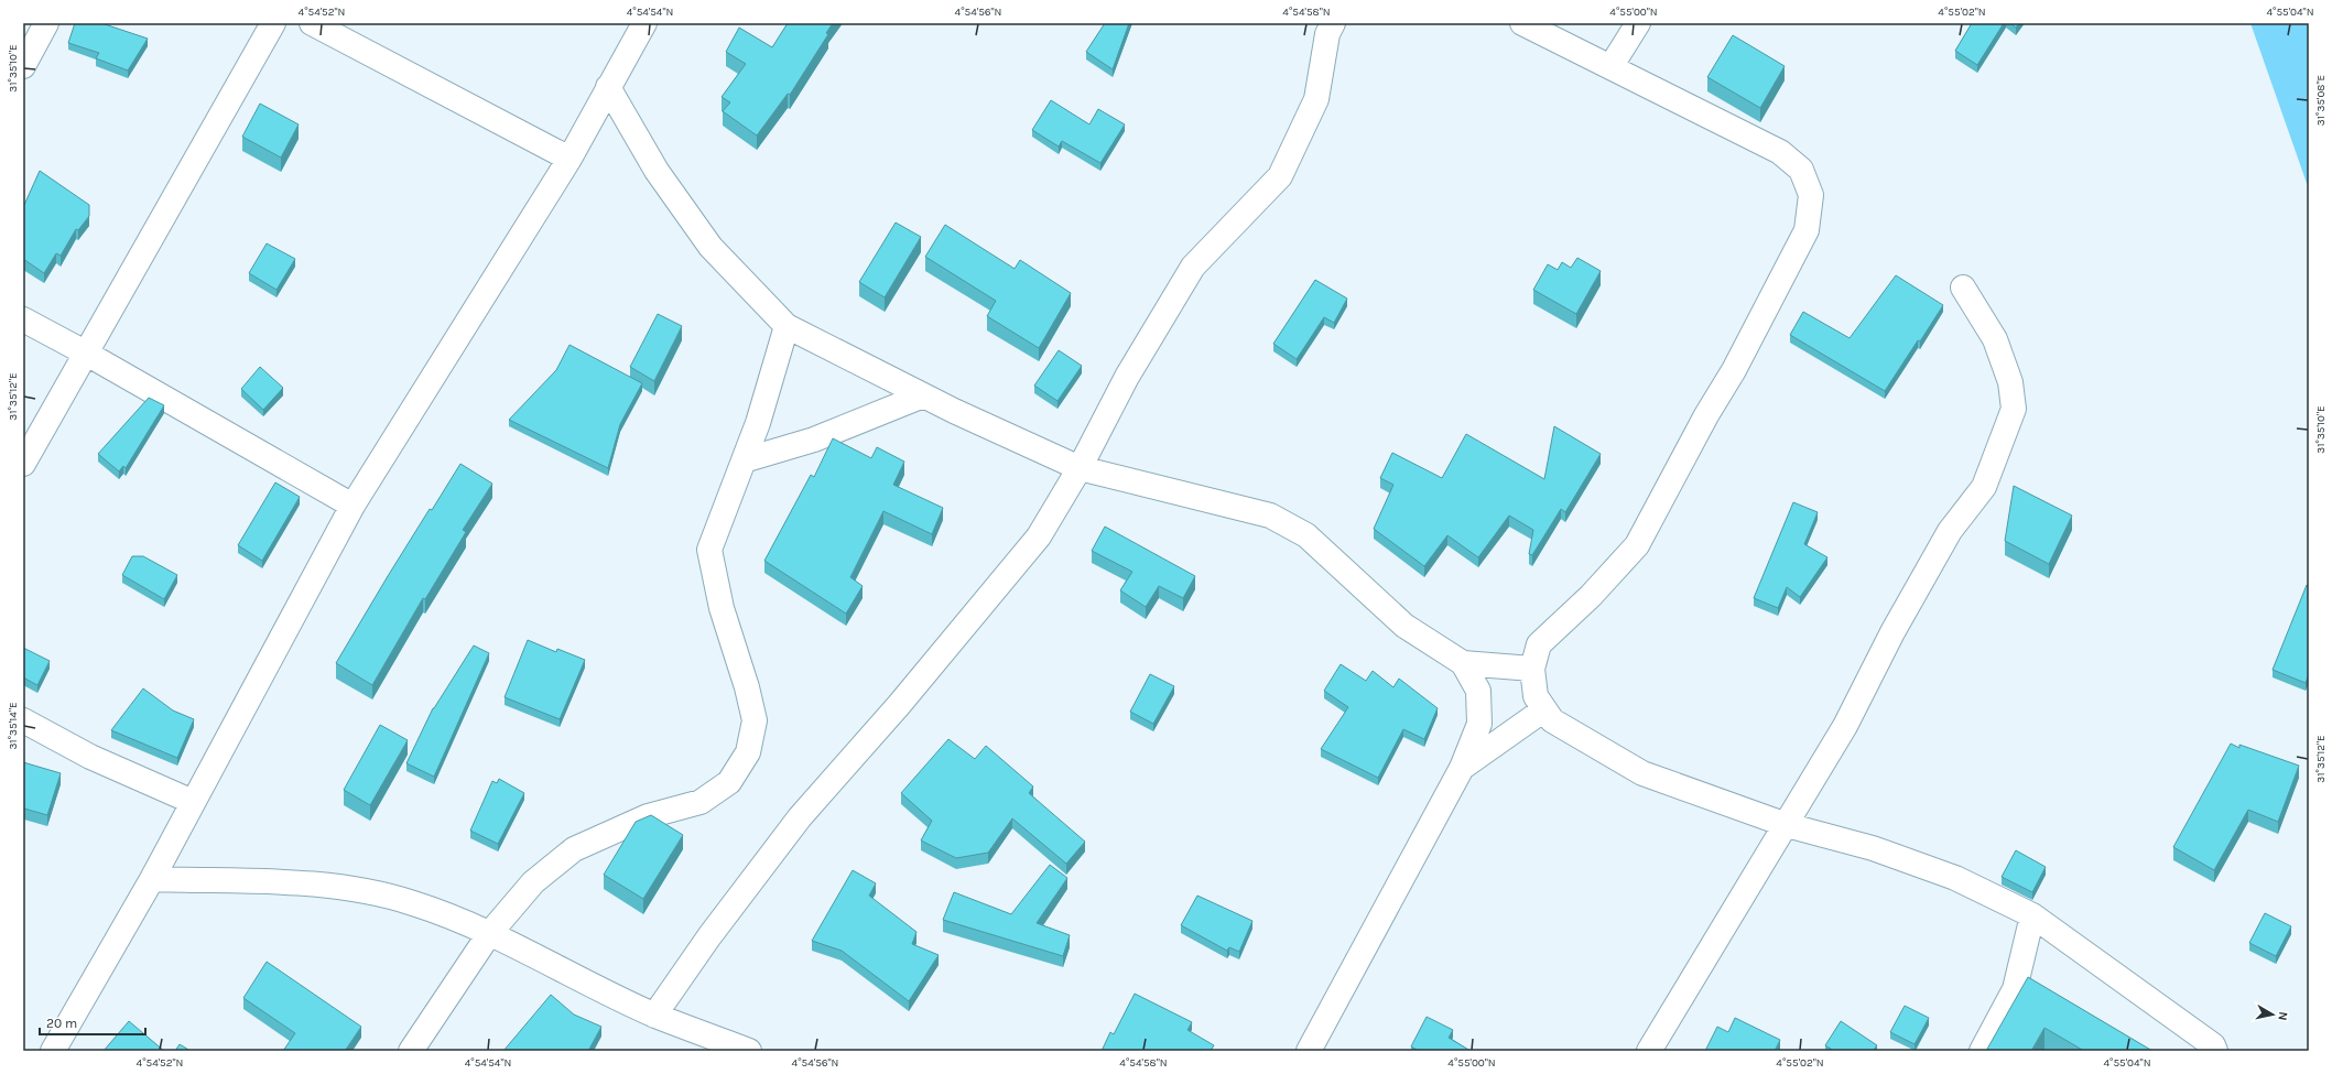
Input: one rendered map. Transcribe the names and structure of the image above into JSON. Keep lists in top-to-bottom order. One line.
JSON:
{"scale_bar":"20 m","north":"right","coordinates":["4°54'52\"N","4°54'54\"N","4°54'56\"N","4°54'58\"N","4°55'00\"N","4°55'02\"N","4°55'04\"N","31°35'10\"E","31°35'08\"E","31°35'12\"E","31°35'14\"E"]}
